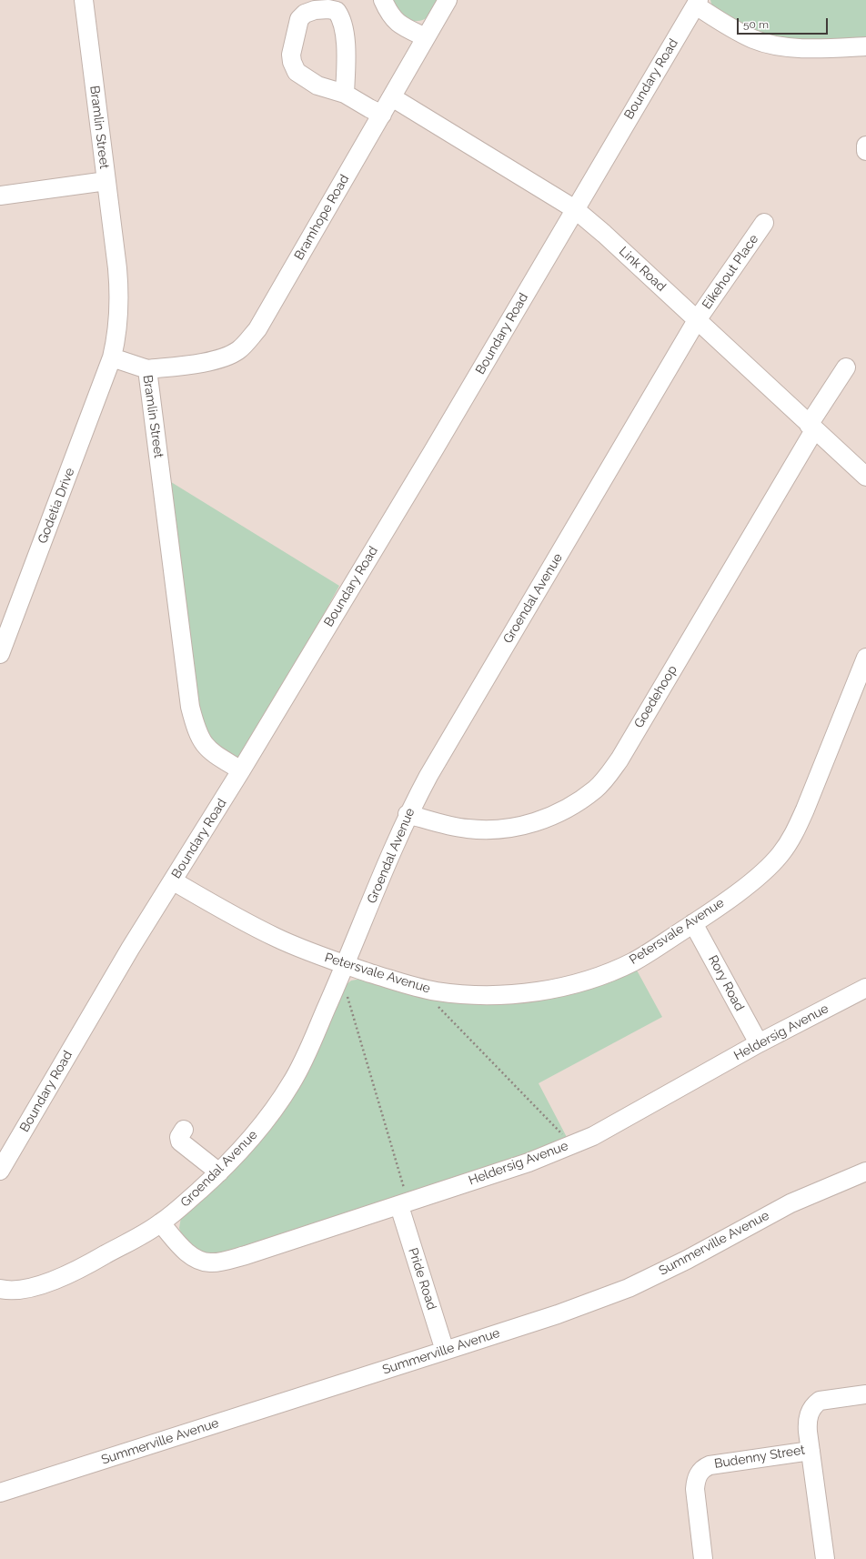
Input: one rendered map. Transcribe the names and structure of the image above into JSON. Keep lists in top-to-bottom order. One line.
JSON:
{"streets":{"street":["Boundary Road","Bramlin Street","Bramhope Road","Link Road","Eikehout Place","Godetia Drive","Groendal Avenue","Goedehoop","Petersvale Avenue","Rory Road","Heldersig Avenue","Summerville Avenue","Pride Road","Budenny Street"]},"crossings":[["Boundary Road","Bramlin Street"],["Boundary Road","Link Road"],["Boundary Road","Petersvale Avenue"],["Bramlin Street","Bramhope Road"],["Bramlin Street","Godetia Drive"],["Bramhope Road","Link Road"],["Link Road","Eikehout Place"],["Link Road","Groendal Avenue"],["Link Road","Goedehoop"],["Eikehout Place","Groendal Avenue"],["Groendal Avenue","Goedehoop"],["Groendal Avenue","Petersvale Avenue"],["Groendal Avenue","Heldersig Avenue"],["Petersvale Avenue","Rory Road"],["Rory Road","Heldersig Avenue"],["Heldersig Avenue","Pride Road"],["Summerville Avenue","Pride Road"]],"scale_bar":"50 m"}
